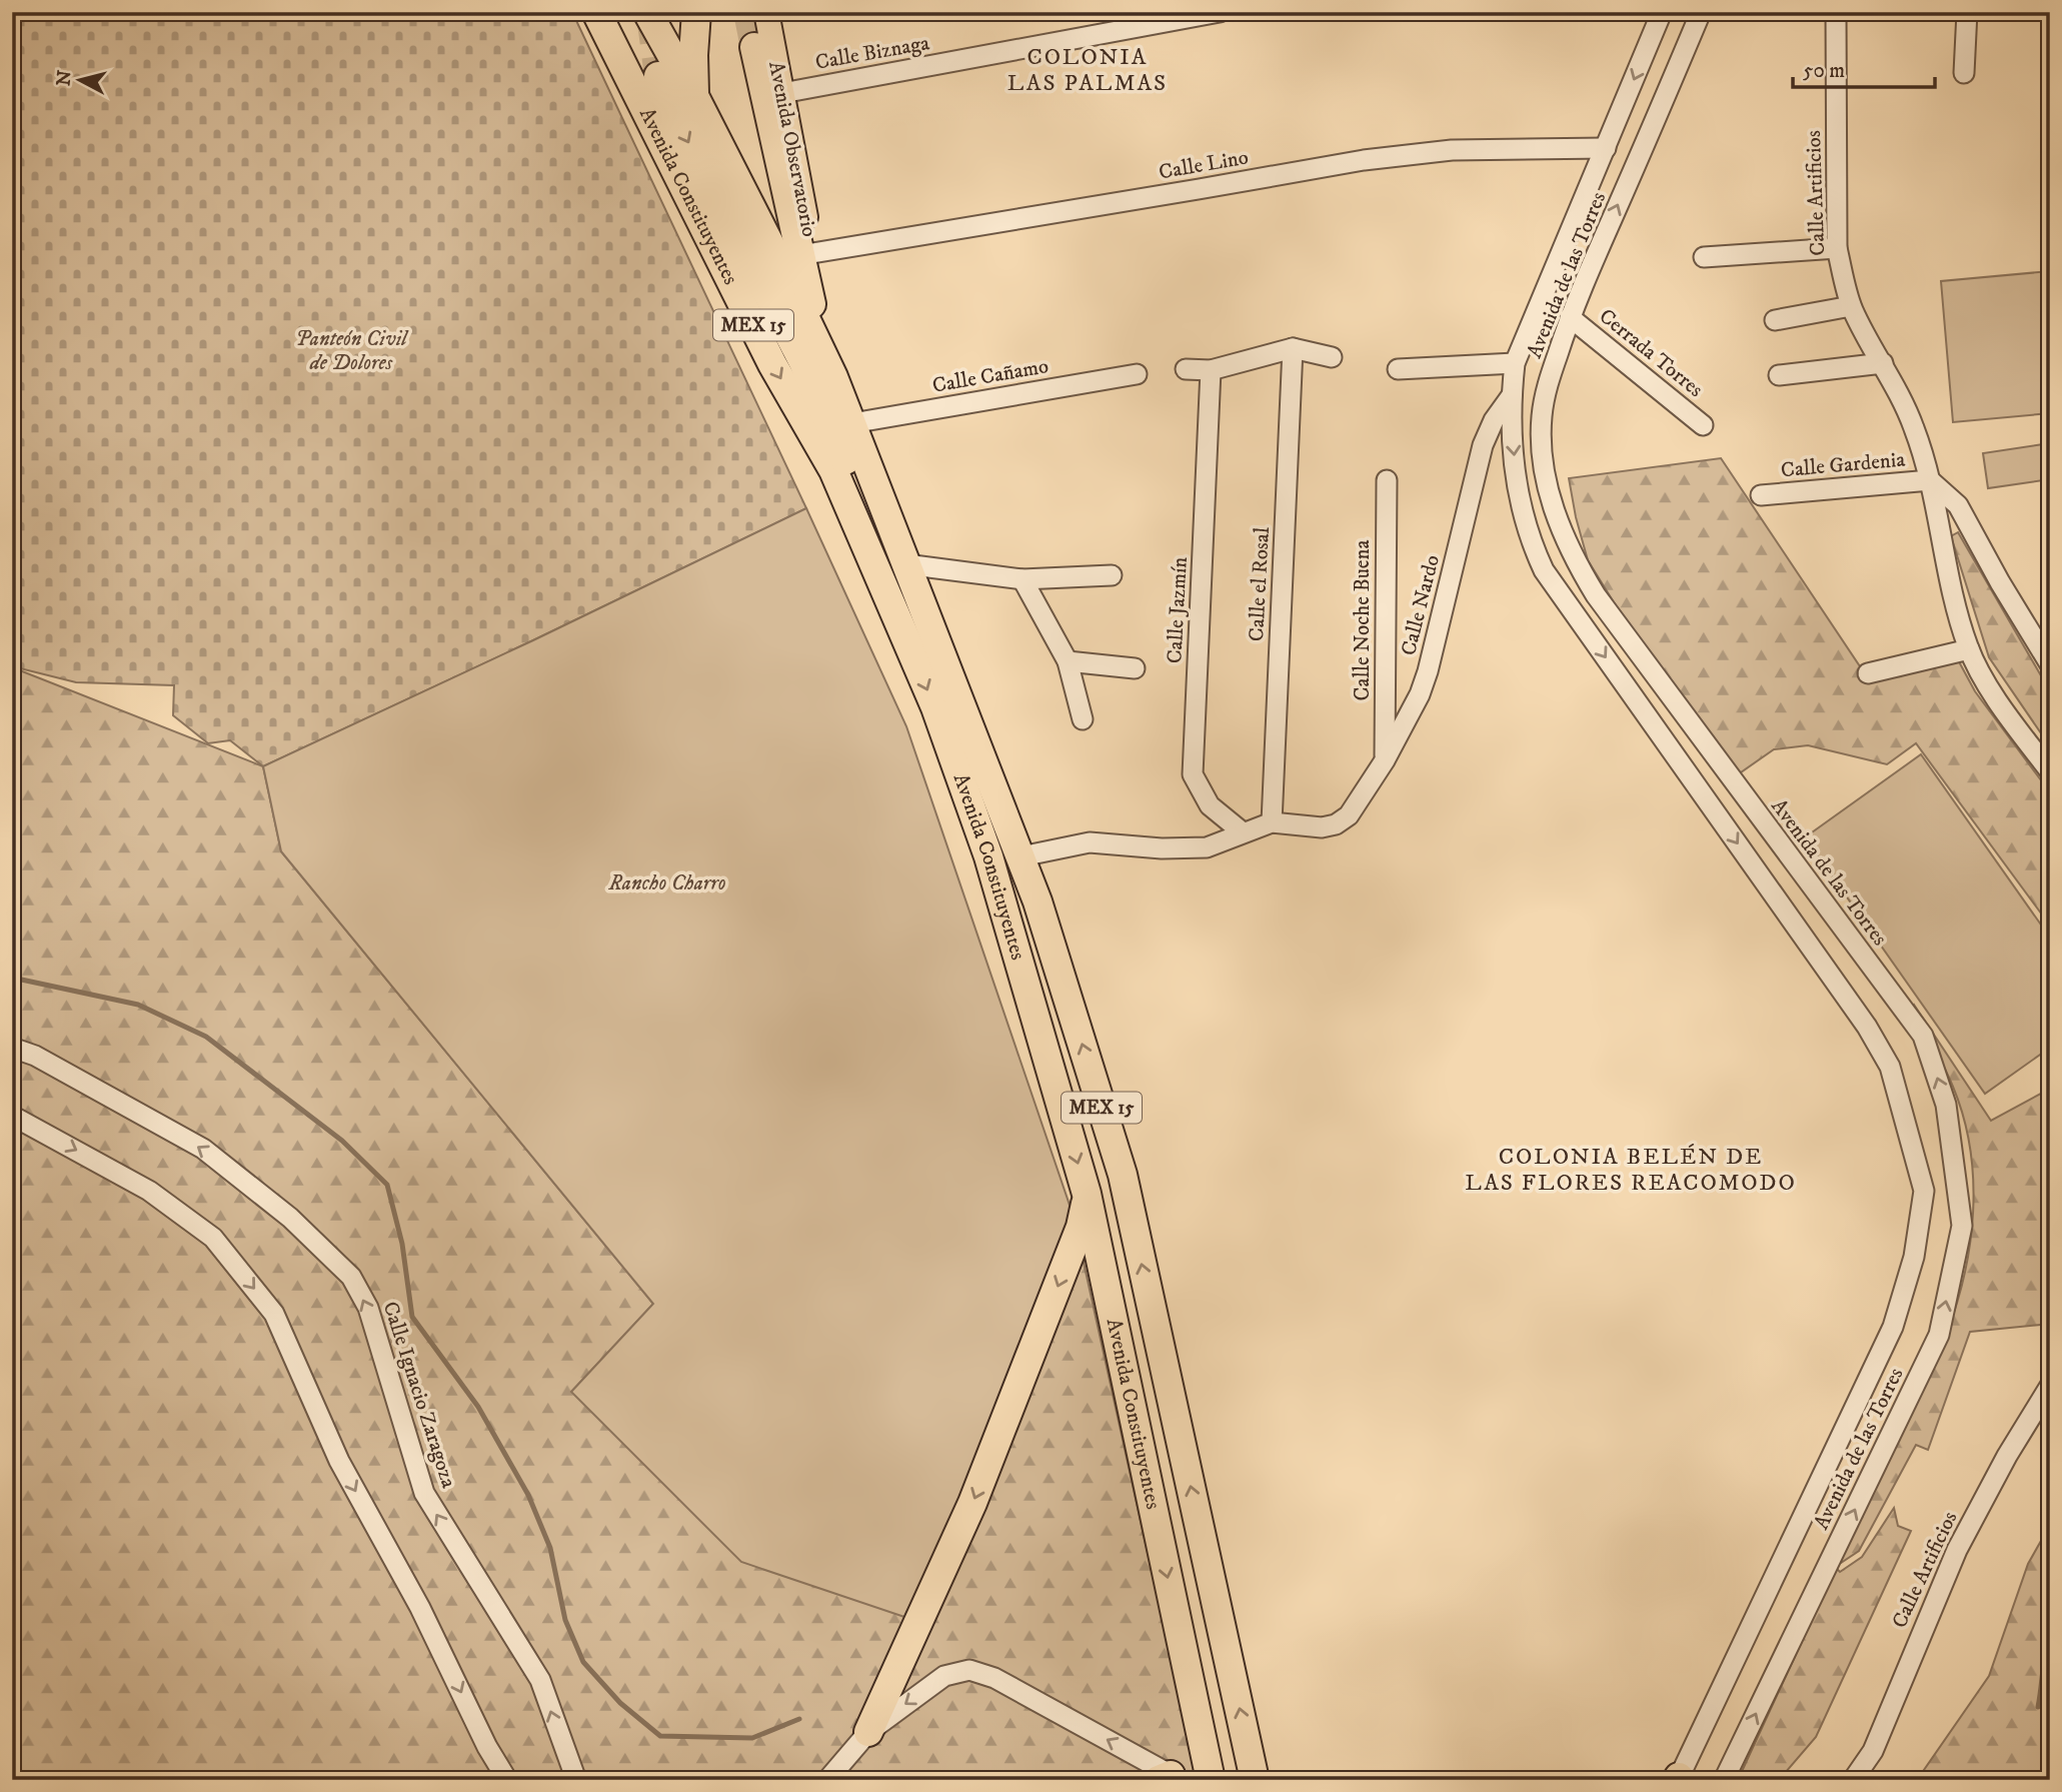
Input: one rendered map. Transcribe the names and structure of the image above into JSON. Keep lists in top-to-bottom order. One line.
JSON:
{"streets":{"highway":["Avenida Constituyentes","MEX 15"],"main road":["Avenida Observatorio"],"street":["Calle Biznaga","Calle Lino","Calle Artificios","Avenida de las Torres","Cerrada Torres","Calle Cañamo","Calle Gardenia","Calle el Rosal","Calle Nardo","Calle Jazmín","Calle Noche Buena","Calle Ignacio Zaragoza"]},"crossings":[["Calle Biznaga","Avenida Observatorio"],["Avenida Observatorio","Calle Lino"],["Calle Lino","Avenida de las Torres"],["Calle Artificios","Calle Gardenia"],["Avenida Constituyentes","Calle Cañamo"],["Avenida de las Torres","Cerrada Torres"],["Avenida de las Torres","Calle Nardo"],["Calle el Rosal","Calle Nardo"],["Calle Nardo","Calle Noche Buena"]],"districts":["COLONIA LAS PALMAS","COLONIA BELÉN DE LAS FLORES REACOMODO"],"parks":["Panteón Civil de Dolores","Rancho Charro"],"scale_bar":"50 m","north":"left"}
